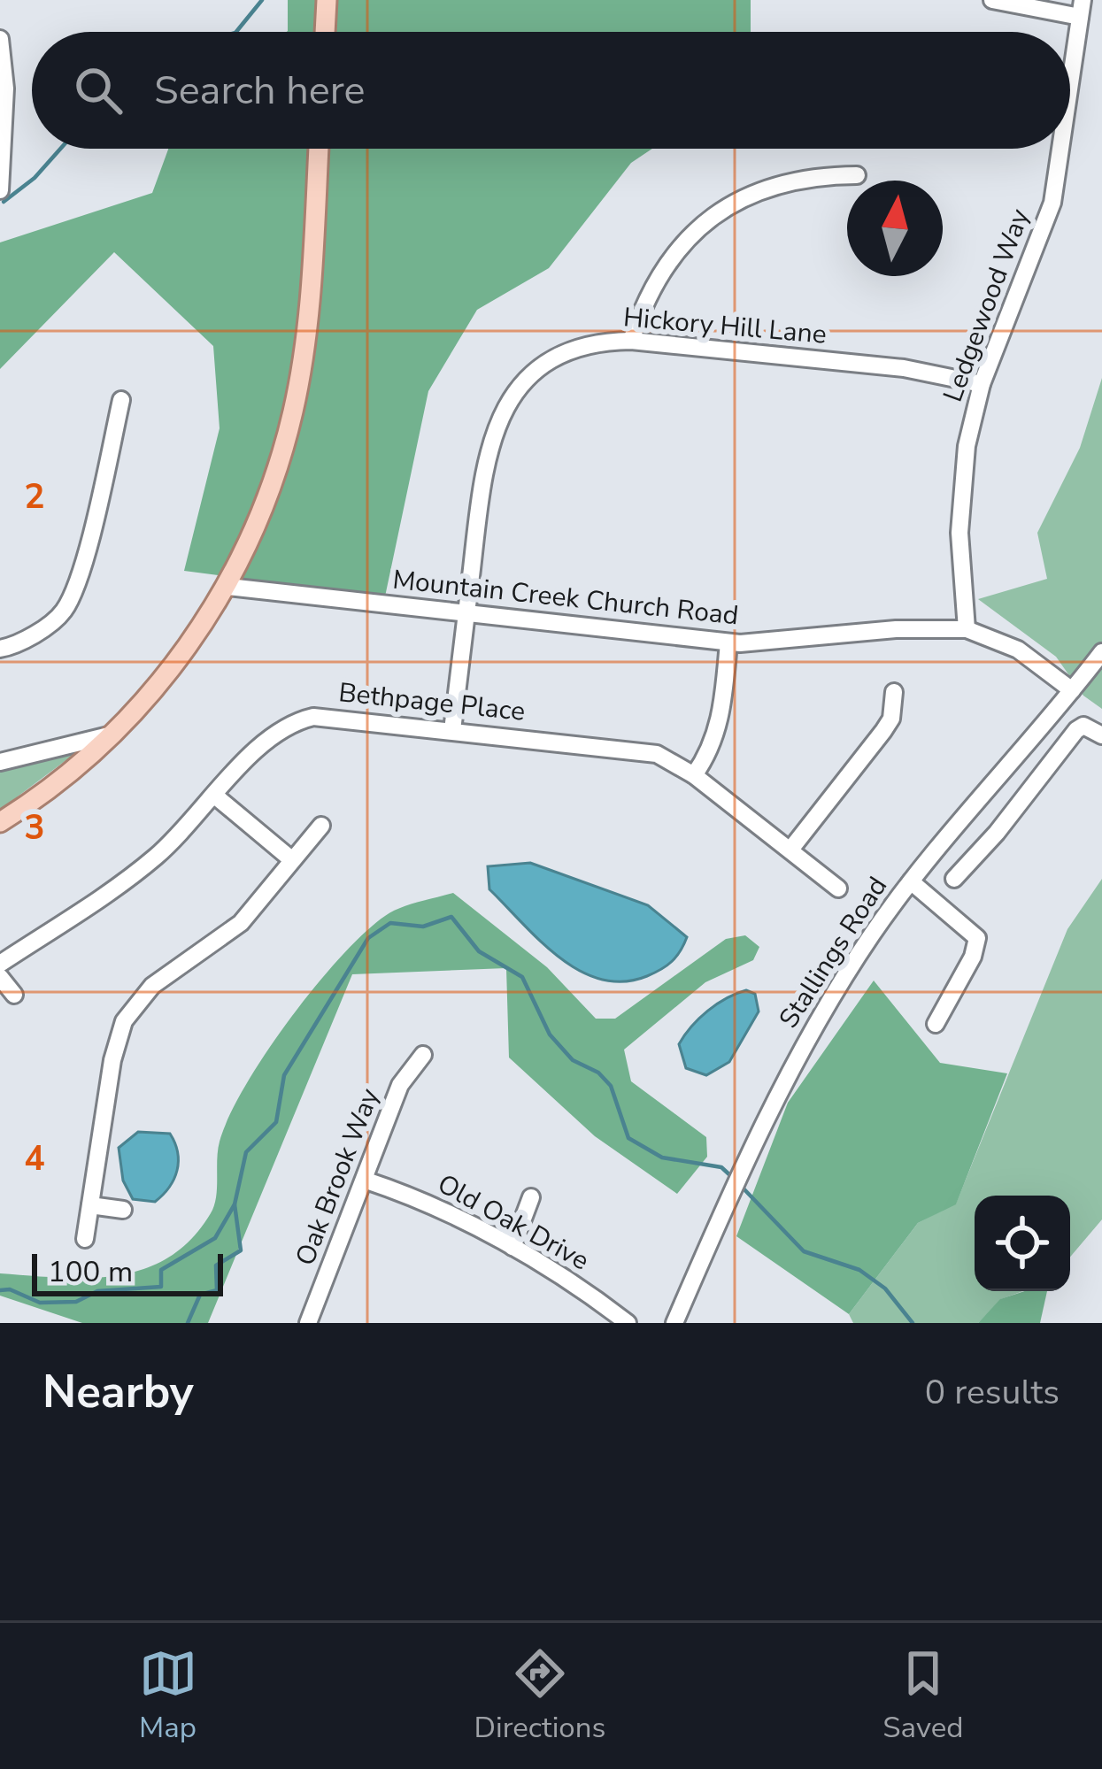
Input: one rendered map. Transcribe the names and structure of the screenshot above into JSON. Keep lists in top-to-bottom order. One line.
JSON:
{"streets":{"street":["Ledgewood Way","Hickory Hill Lane","Mountain Creek Church Road","Bethpage Place","Stallings Road","Oak Brook Way","Old Oak Drive"]},"crossings":[["Ledgewood Way","Hickory Hill Lane"],["Ledgewood Way","Mountain Creek Church Road"],["Hickory Hill Lane","Mountain Creek Church Road"],["Hickory Hill Lane","Bethpage Place"],["Mountain Creek Church Road","Stallings Road"],["Oak Brook Way","Old Oak Drive"]],"scale_bar":"100 m","north":"top","page":{"search":"Search here","scale":"100 m","heading":["Nearby","0 results"],"nav":["Map","Directions","Saved"]},"grid":{"rows":["2","3","4"]}}
